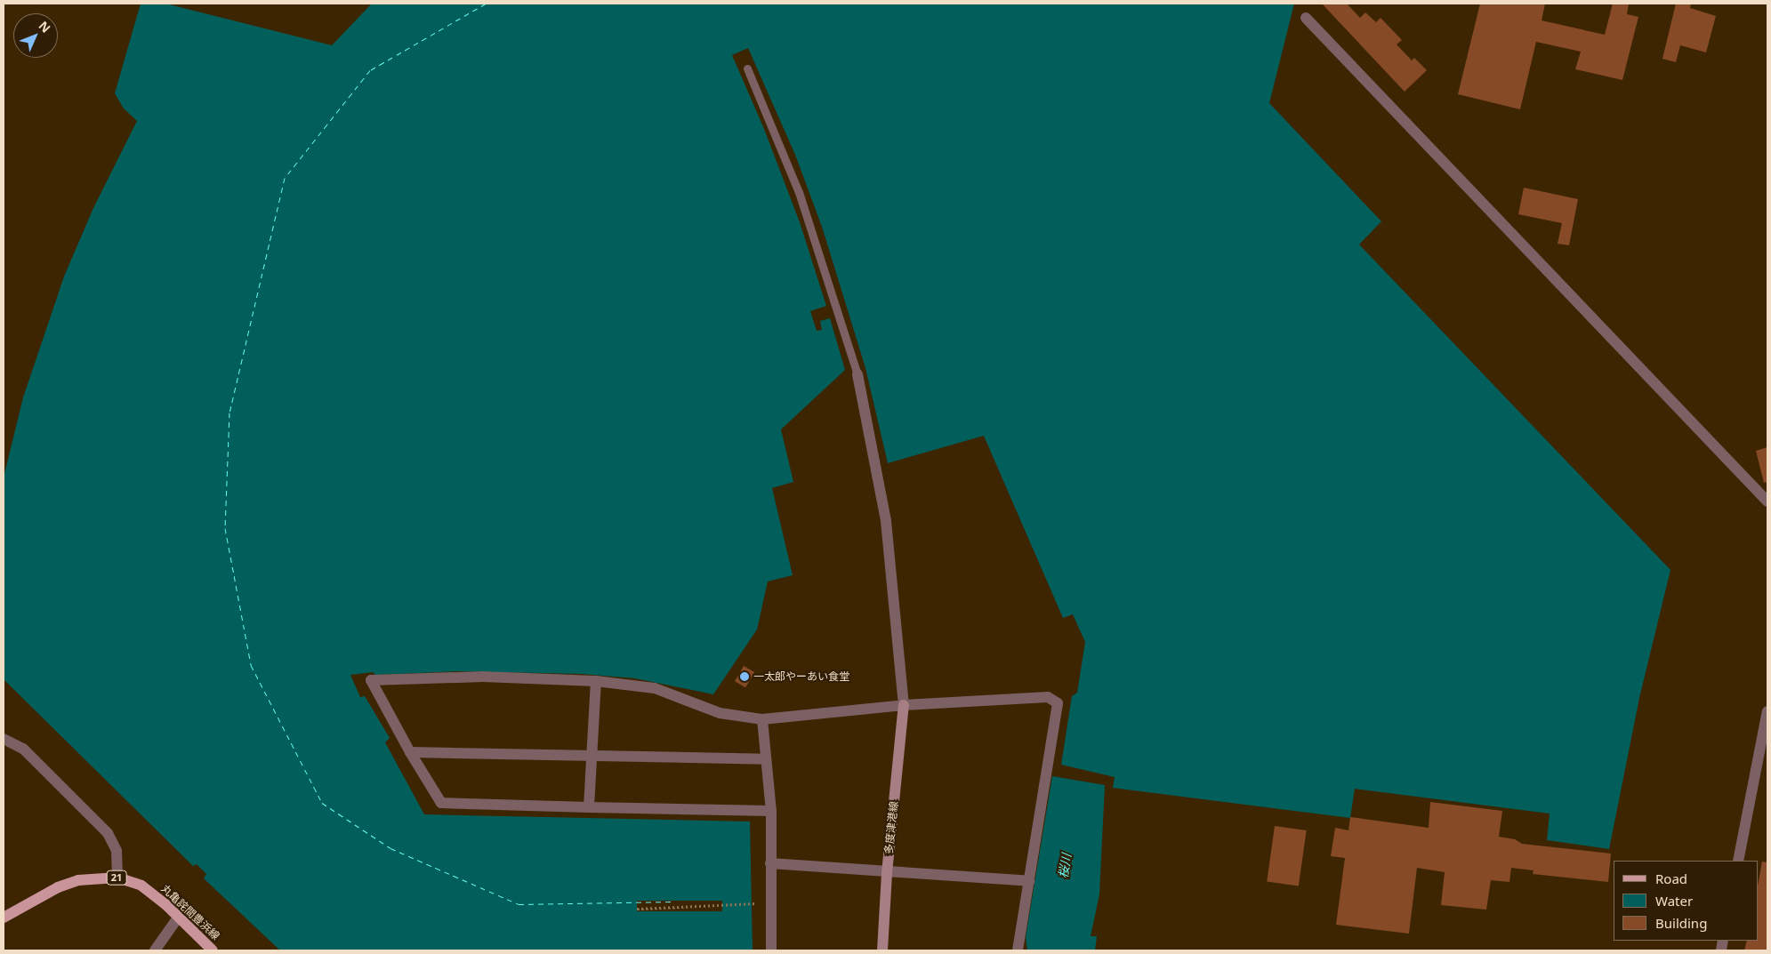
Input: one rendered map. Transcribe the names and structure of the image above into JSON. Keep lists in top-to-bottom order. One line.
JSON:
{"streets":{"main road":["多度津港線","21","丸亀詫間豊浜線"]},"water":["桜川"],"places":["一太郎やーあい食堂"],"legend":["Road","Water","Building"],"north":"top right"}
